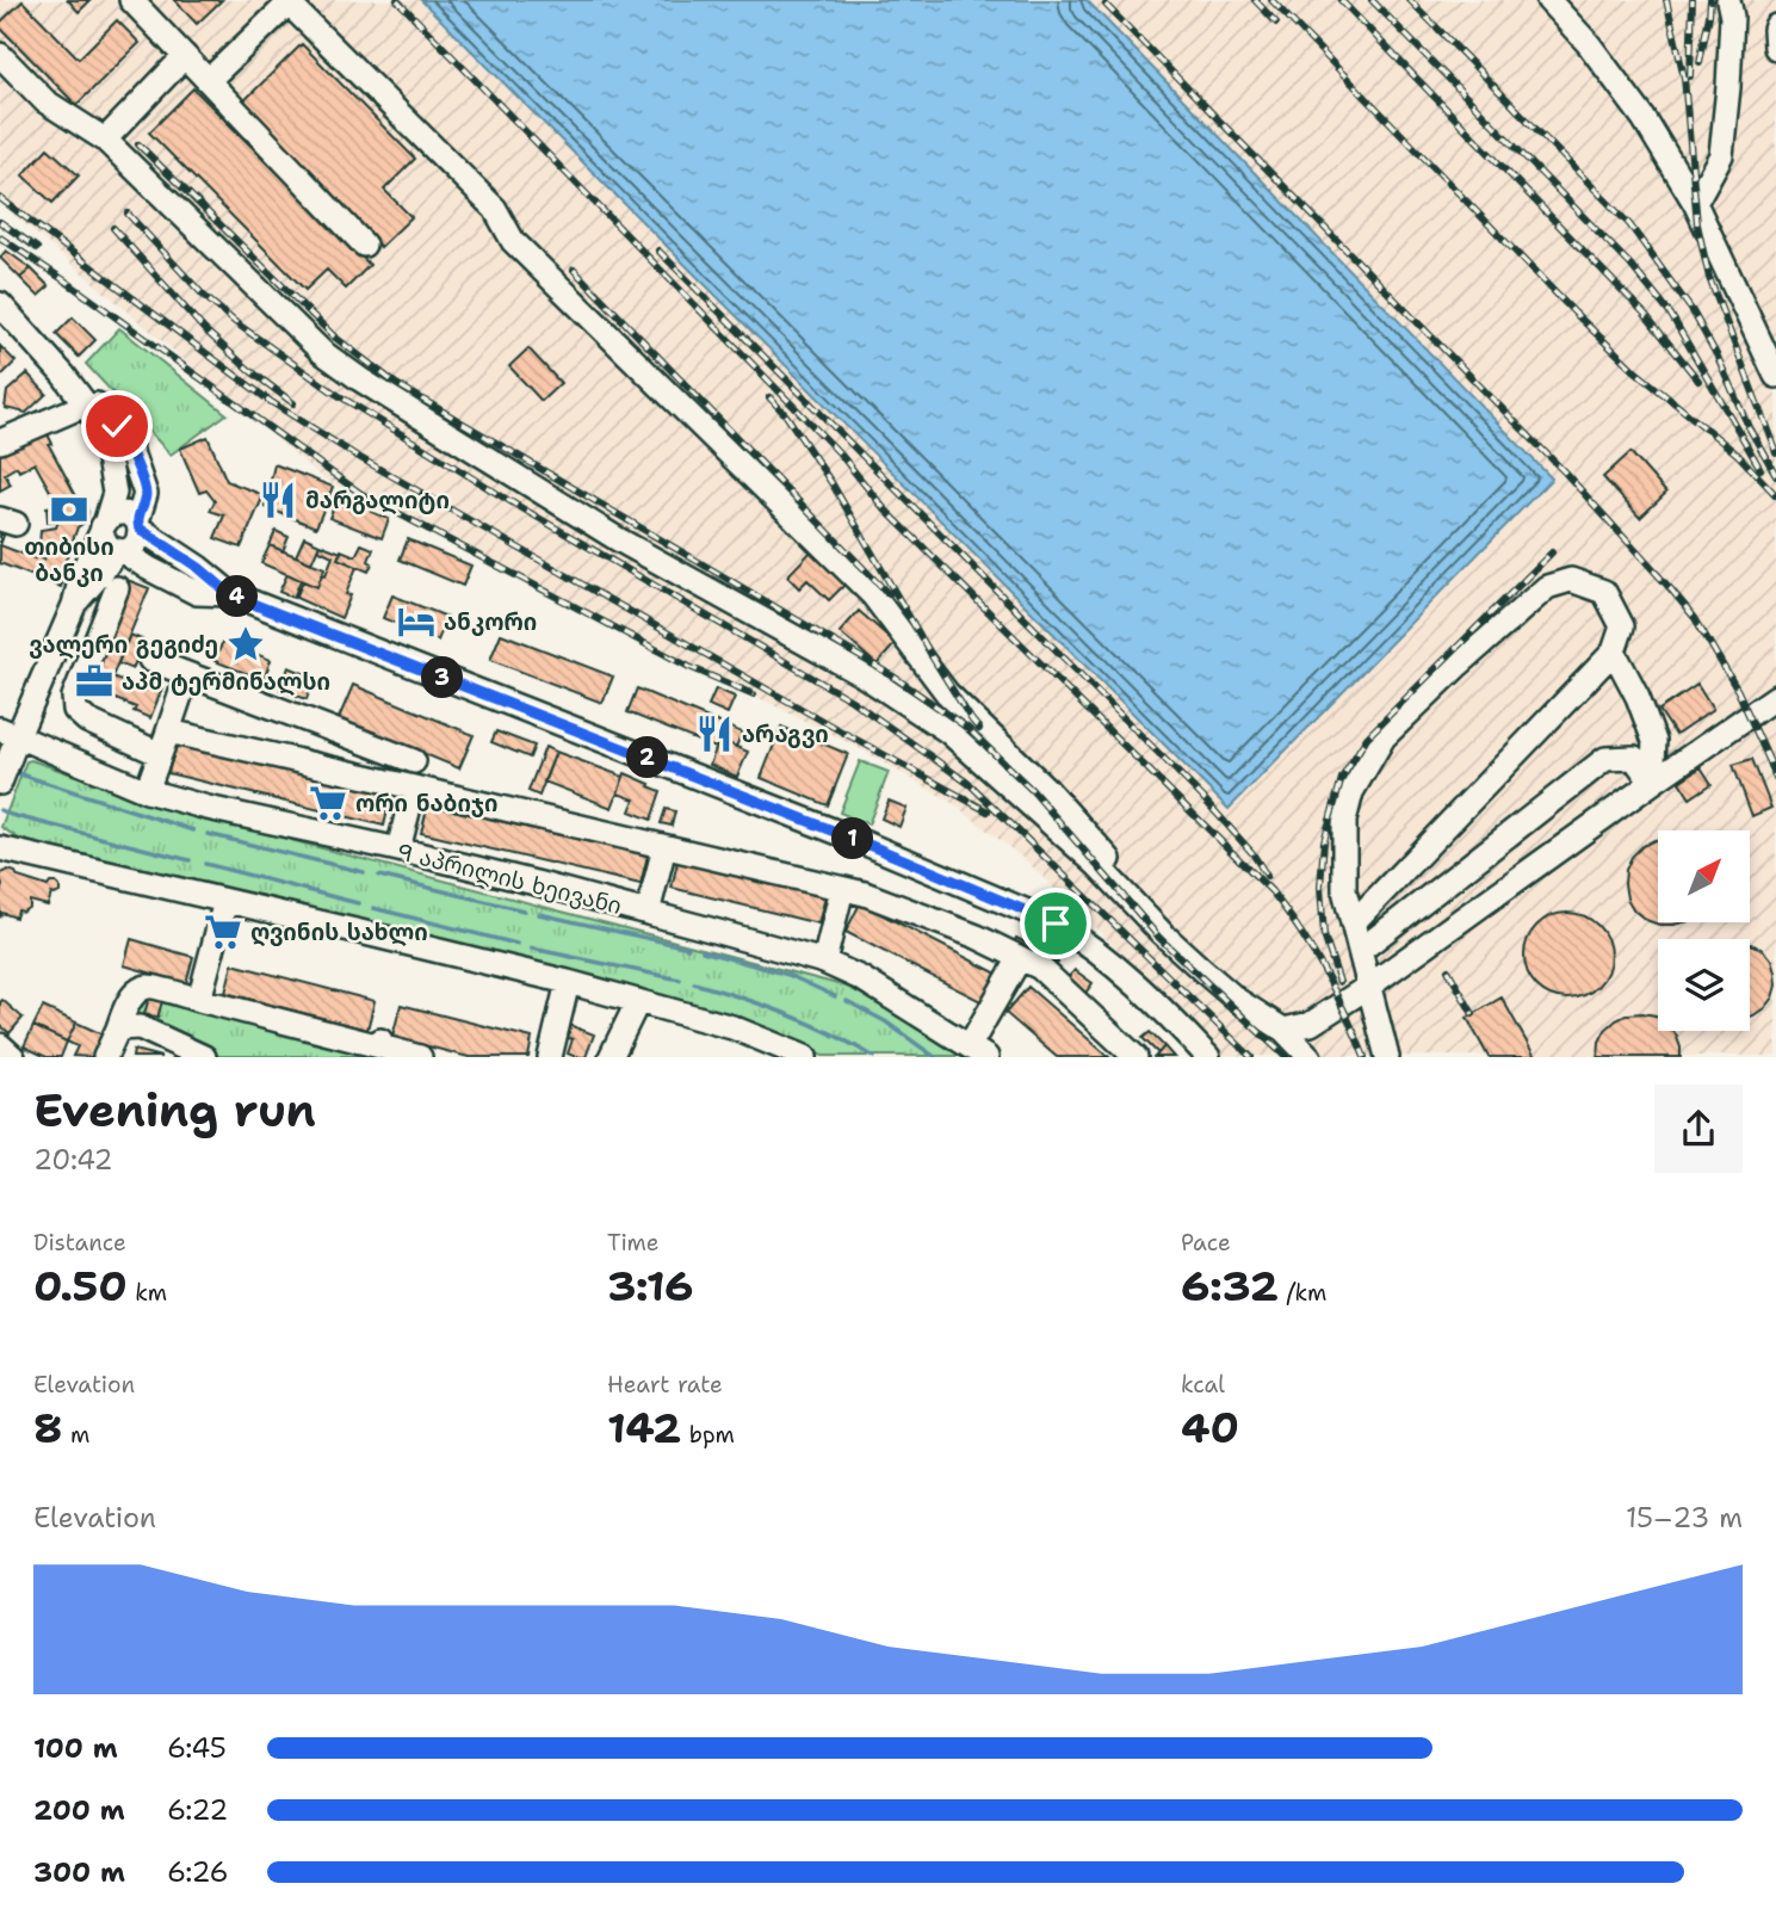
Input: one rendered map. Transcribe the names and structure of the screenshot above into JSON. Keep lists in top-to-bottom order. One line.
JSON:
{"streets":{"street":["9 აპრილის ხეივანი"]},"places":{"restaurant":["მარგალიტი","არაგვი"],"bank":["თიბისი ბანკი"],"hotel":["ანკორი"],"place":["ვალერი გეგიძე"],"office":["აპმ ტერმინალსი"],"supermarket":["ორი ნაბიჯი","ღვინის სახლი"]},"north":"top right","page":{"pins":["4","3","2","1"],"heading":["Evening run","20:42"],"stats":[["Distance","0.50 km"],["Time","3:16"],["Pace","6:32 /km"],["Elevation","8 m"],["Heart rate","142 bpm"],["kcal","40"]],"chart":["Elevation","15–23 m"],"list":[{"name":"100 m","note":"6:45"},{"name":"200 m","note":"6:22"},{"name":"300 m","note":"6:26"}]}}
